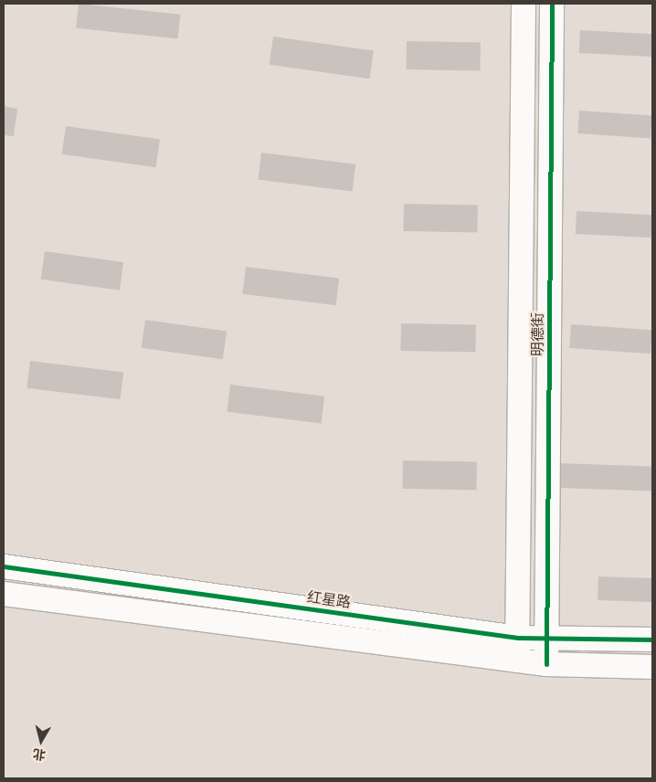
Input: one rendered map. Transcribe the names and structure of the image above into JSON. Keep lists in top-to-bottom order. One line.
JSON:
{"streets":{"street":["明德街","红星路"]},"crossings":[["明德街","红星路"]],"north":"bottom"}
